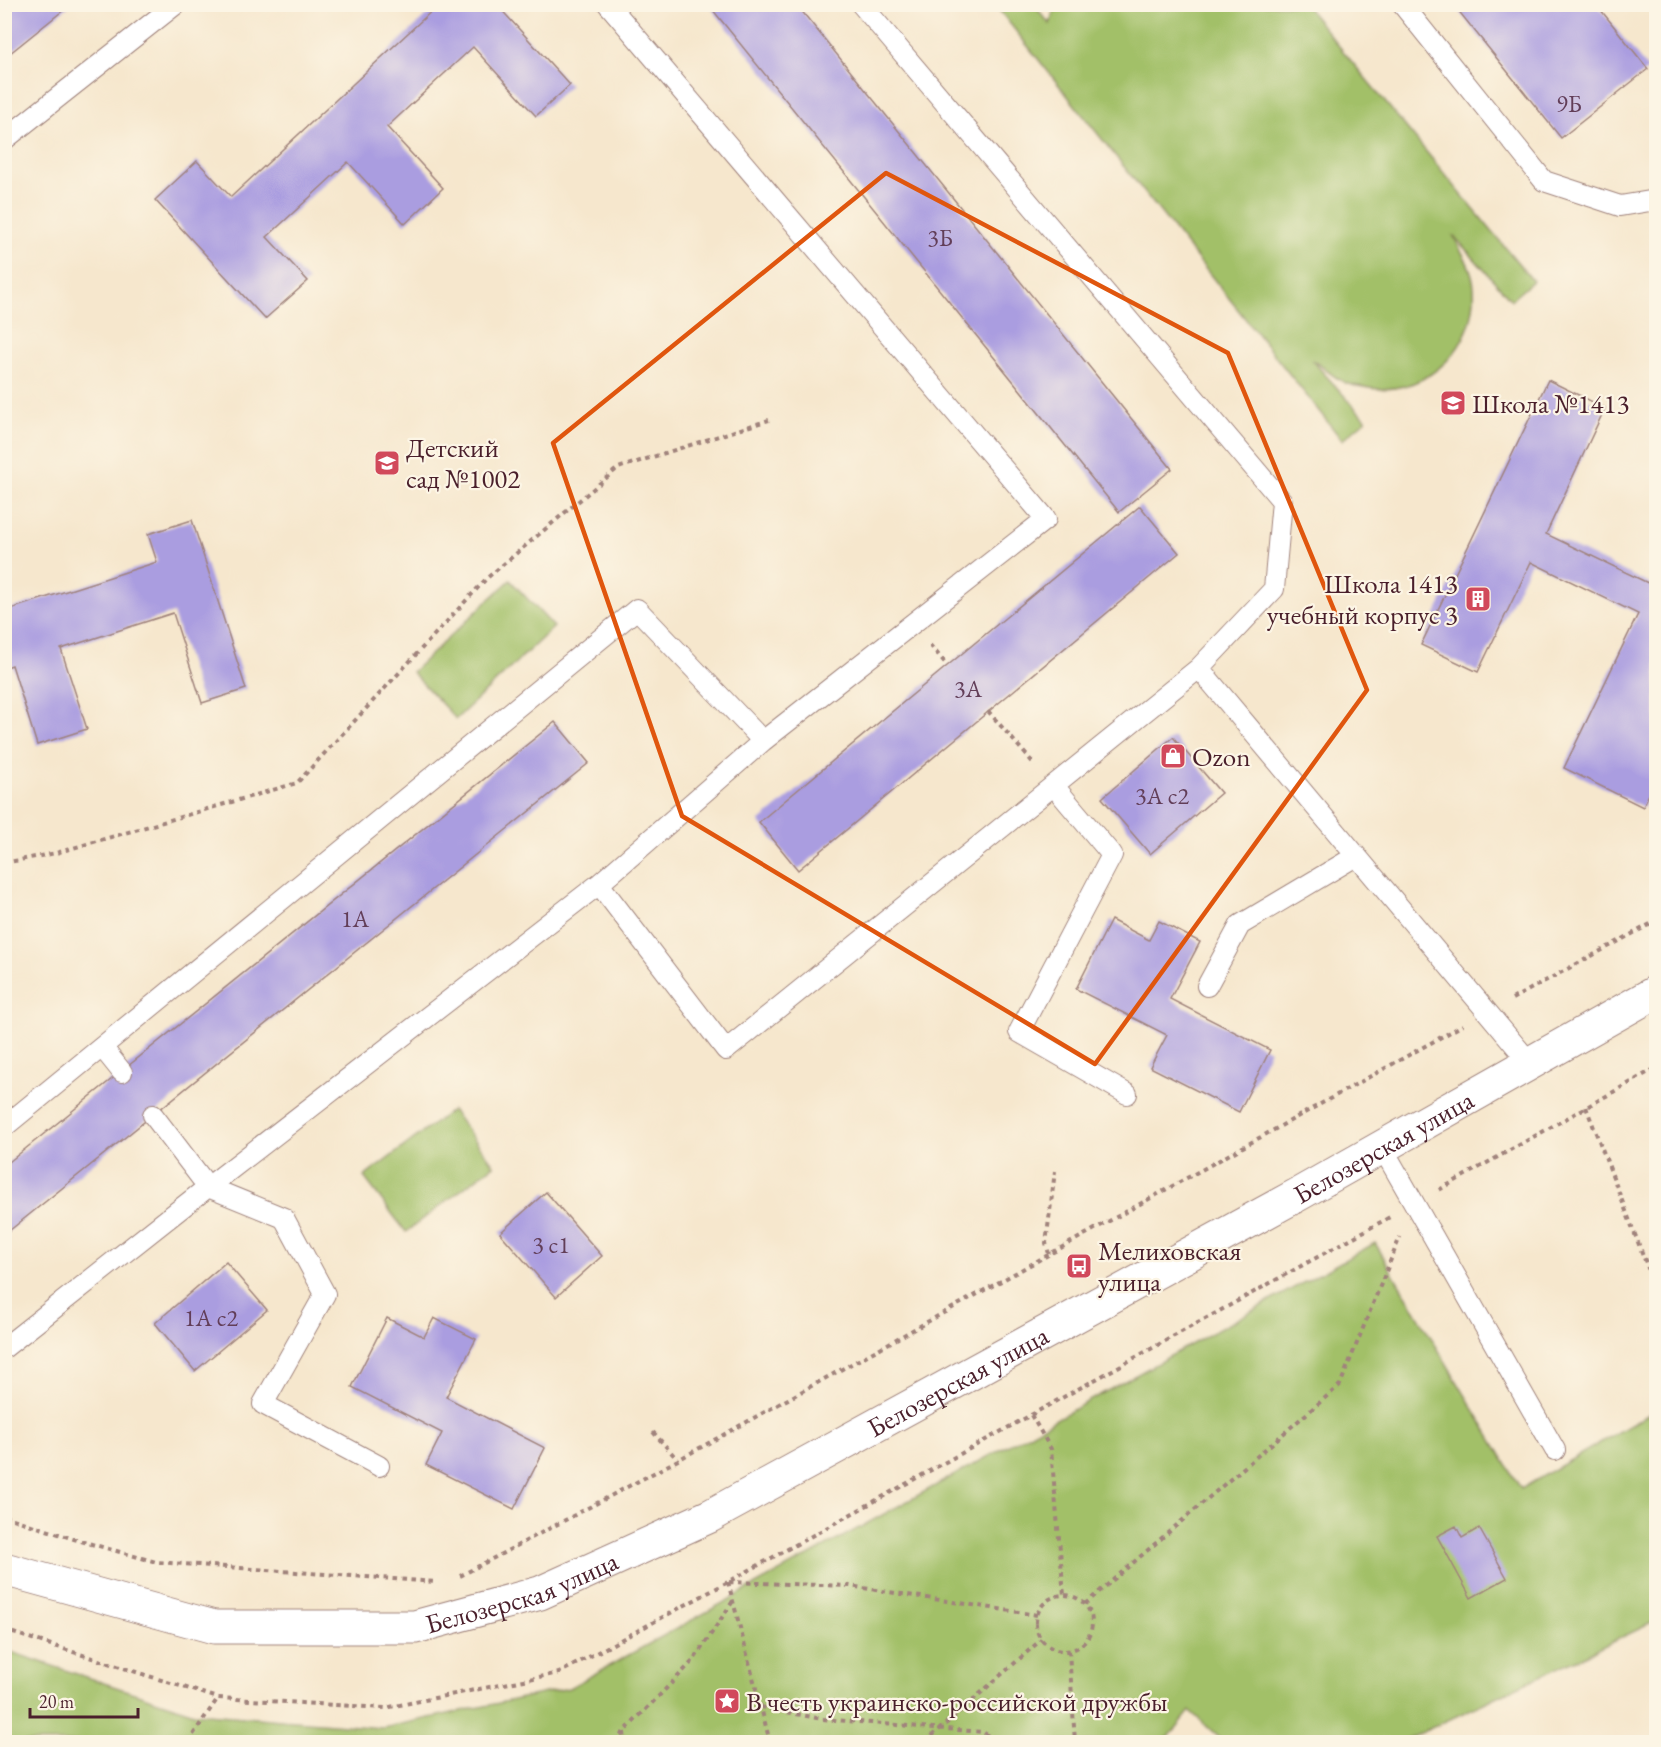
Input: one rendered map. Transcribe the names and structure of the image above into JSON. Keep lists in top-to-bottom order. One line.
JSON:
{"streets":{"street":["Белозерская улица"]},"places":{"school or university":["Школа №1413","Детский сад №1002"],"building":["Школа 1413 учебный корпус 3"],"shop":["Ozon"],"bus stop":["Мелиховская улица"],"place":["В честь украинско-российской дружбы"]},"house_numbers":["9Б","3Б","3А","3А с2","1А","3 с1","1А с2"],"scale_bar":"20 m"}
